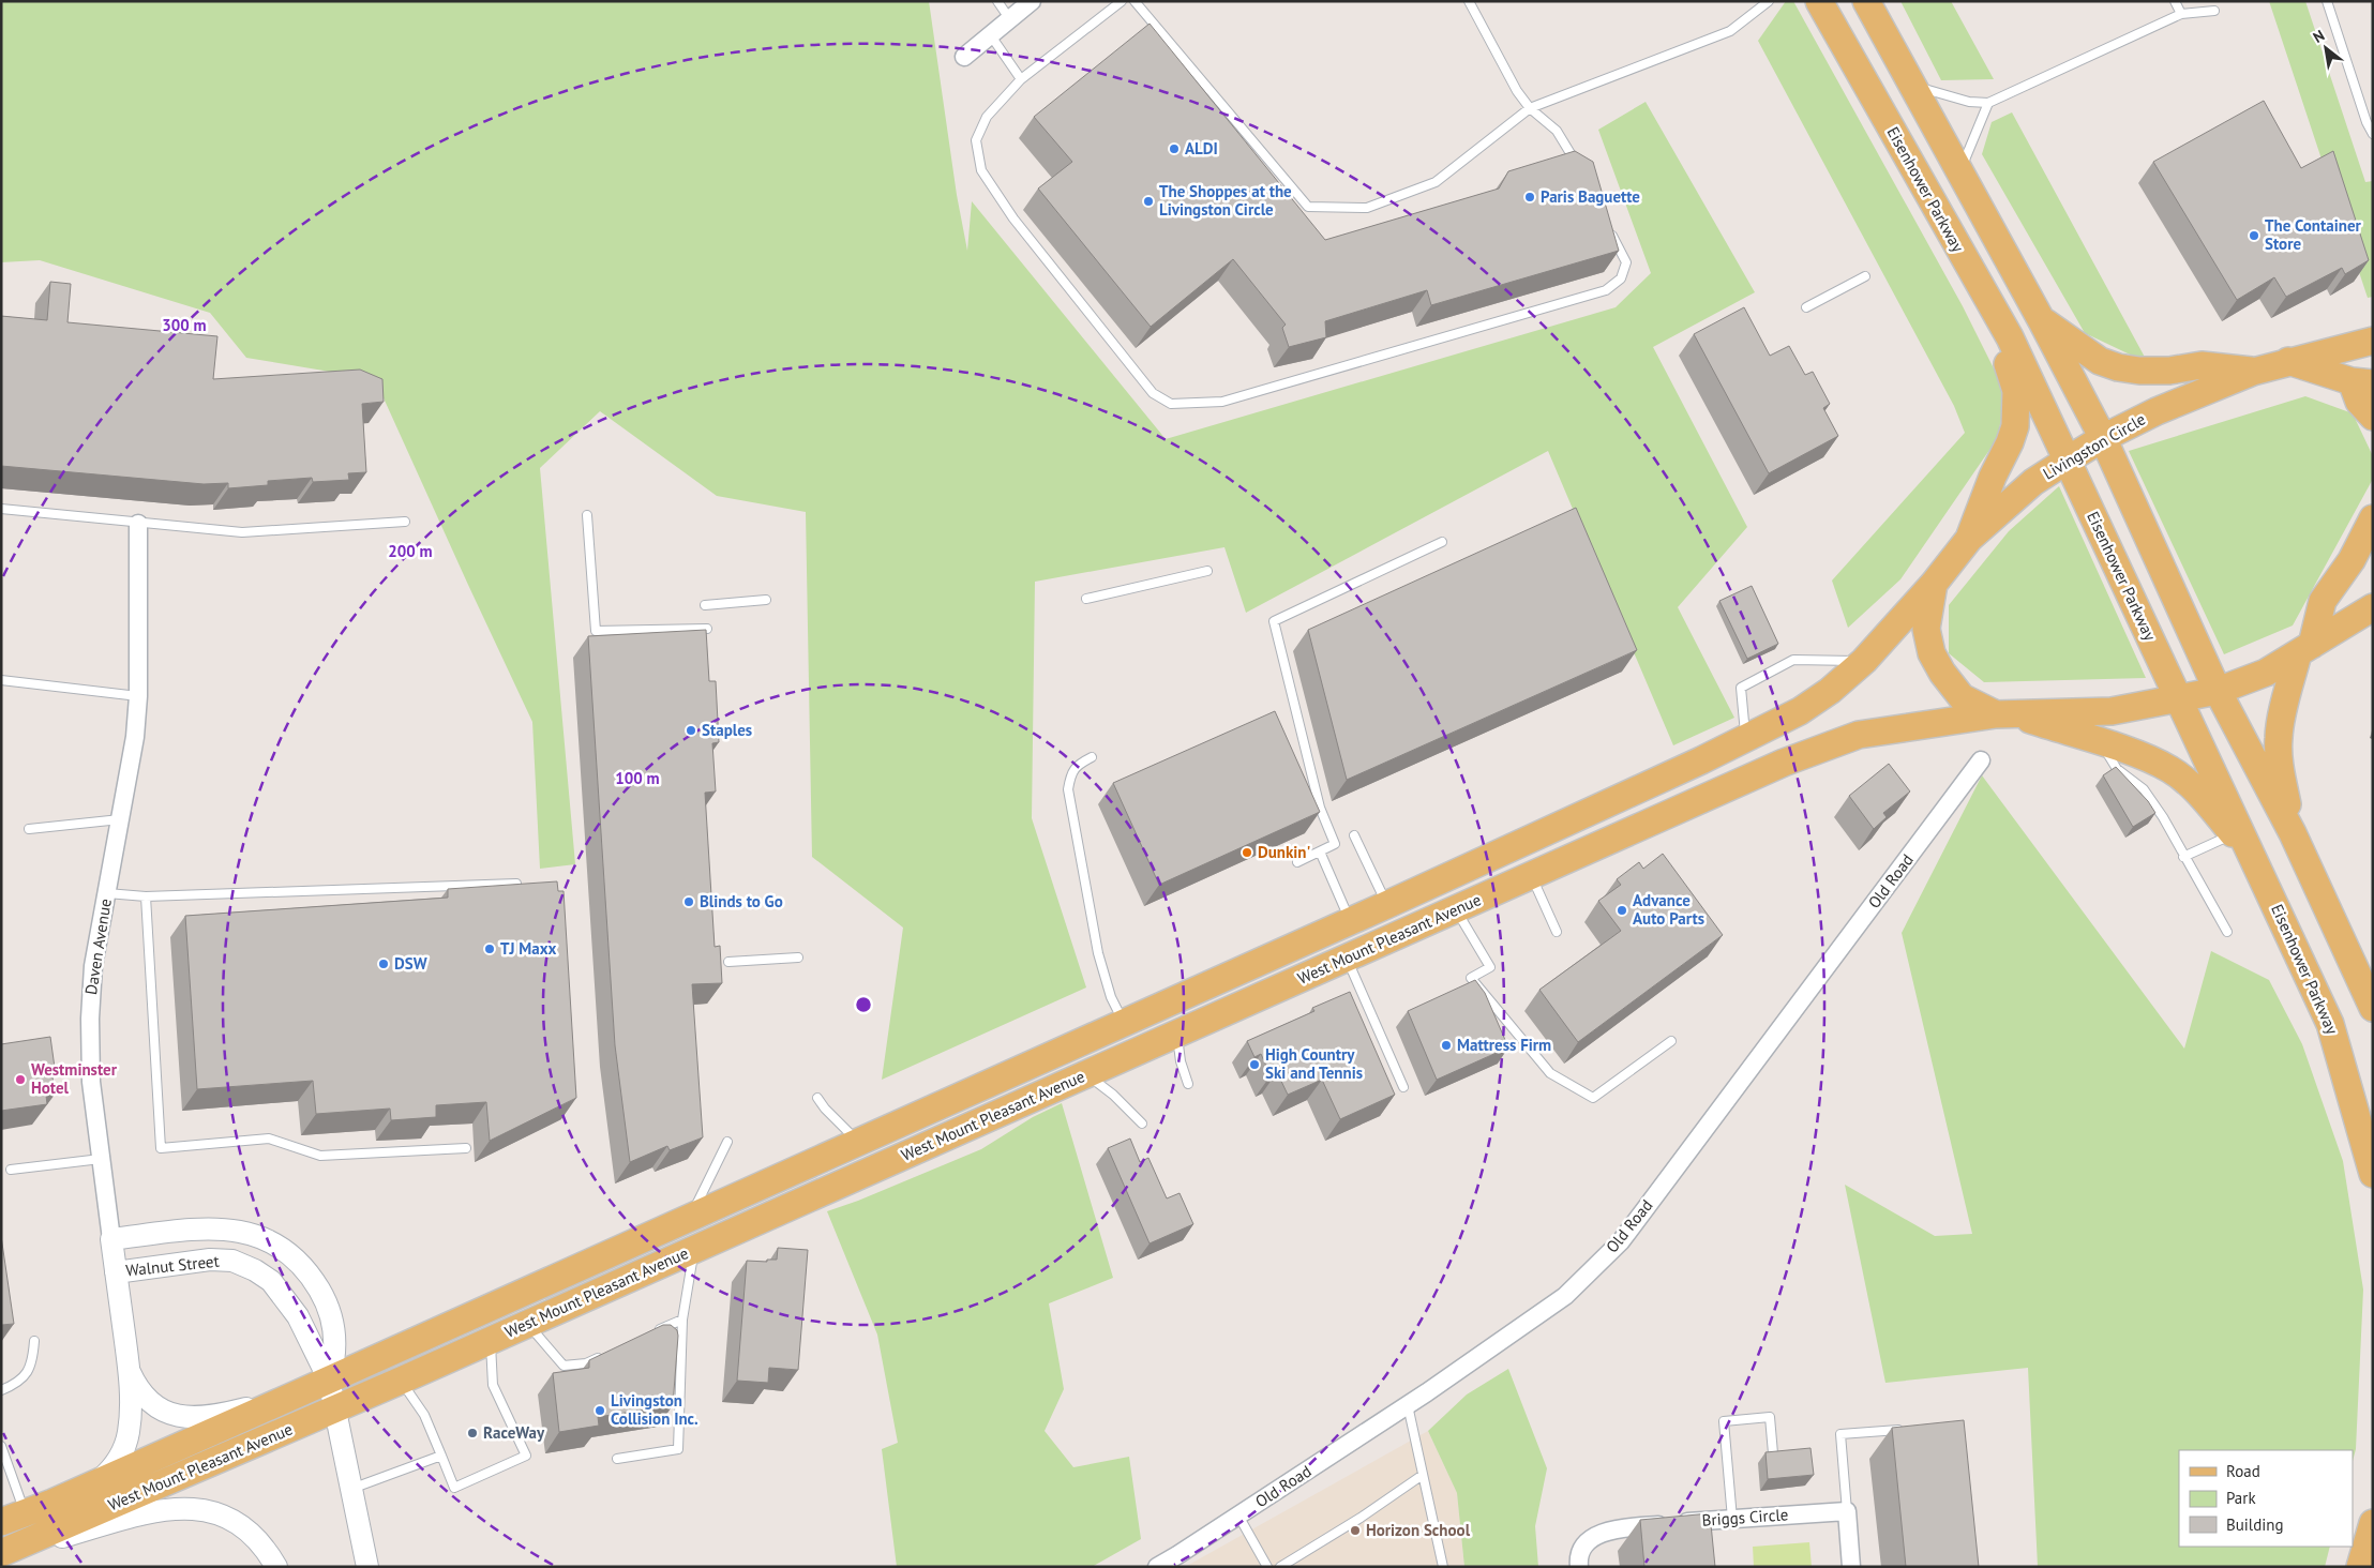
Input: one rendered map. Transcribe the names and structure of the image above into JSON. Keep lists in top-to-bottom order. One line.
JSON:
{"streets":{"main road":["Eisenhower Parkway","Livingston Circle","West Mount Pleasant Avenue"],"street":["Old Road","Daven Avenue","Walnut Street","Briggs Circle"]},"crossings":[["Eisenhower Parkway","Livingston Circle"],["Livingston Circle","West Mount Pleasant Avenue"],["West Mount Pleasant Avenue","Daven Avenue"],["West Mount Pleasant Avenue","Walnut Street"],["Daven Avenue","Walnut Street"]],"places":["ALDI","Paris Baguette","The Shoppes at the Livingston Circle","The Container Store","Staples","Dunkin'","Blinds to Go","Advance Auto Parts","TJ Maxx","DSW","Mattress Firm","High Country Ski and Tennis","Westminster Hotel","Livingston Collision Inc.","RaceWay","Horizon School"],"legend":["Road","Park","Building"],"north":"top left","rings":["300 m","200 m","100 m"]}
